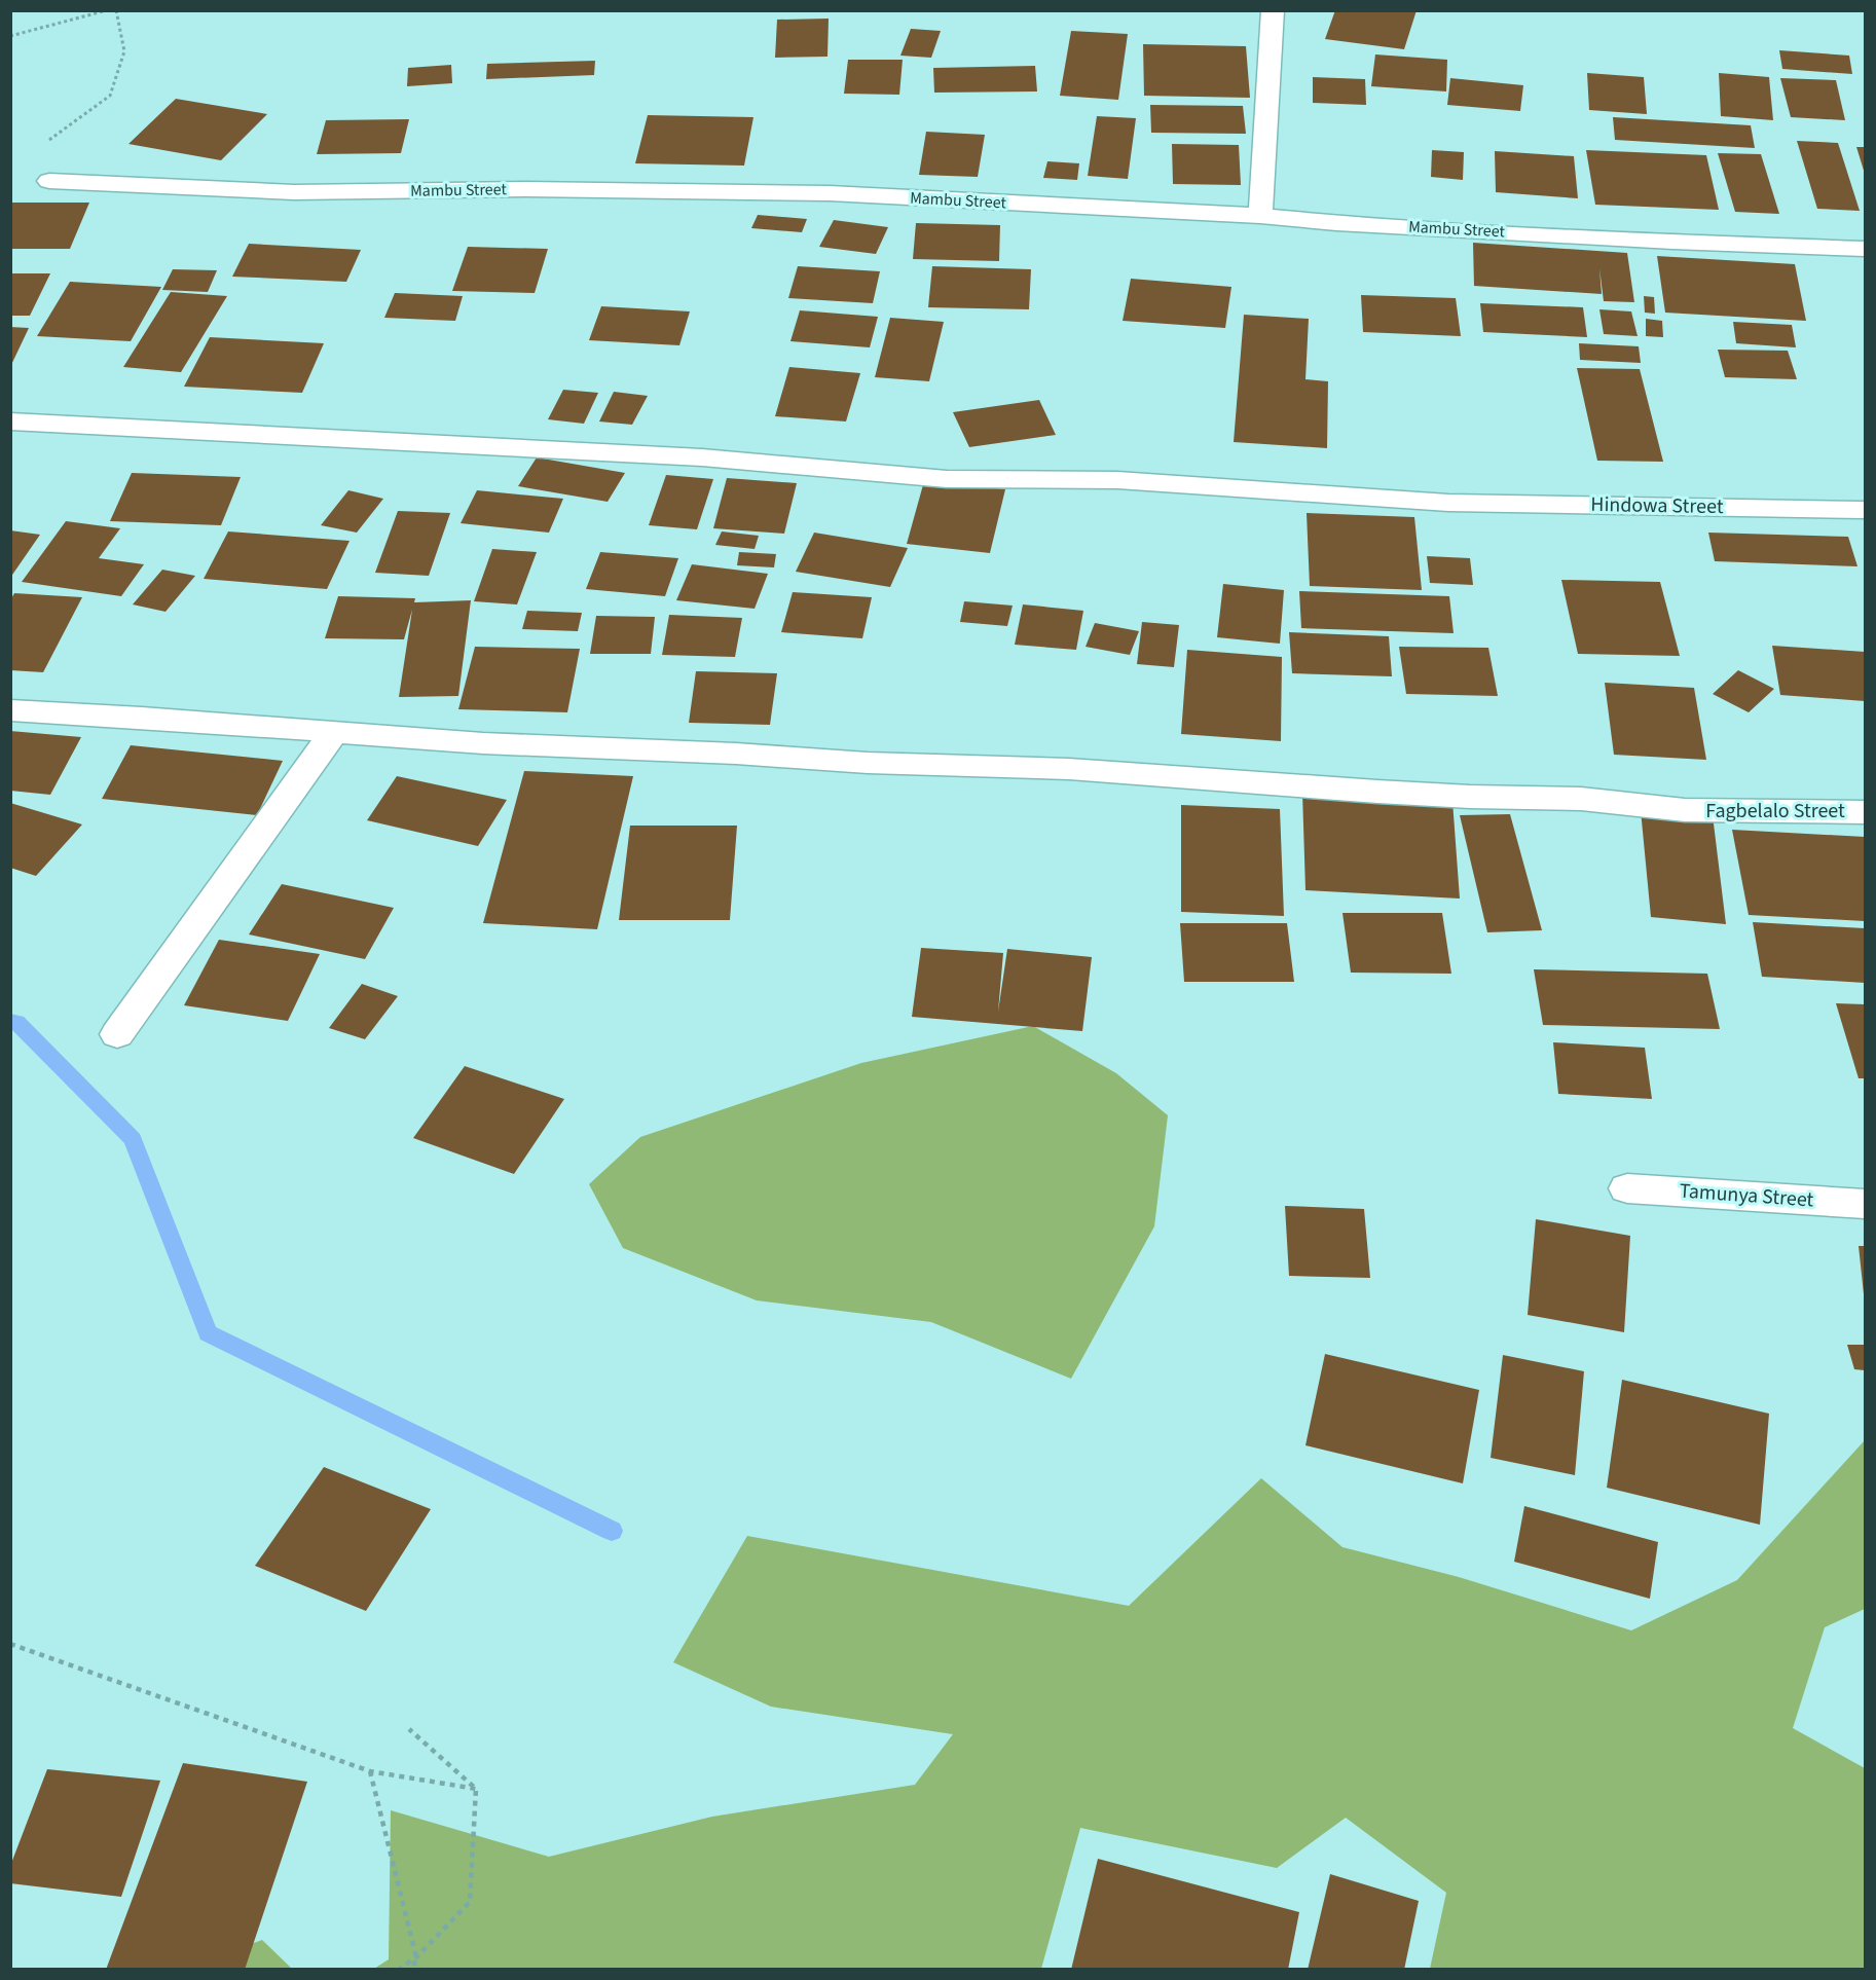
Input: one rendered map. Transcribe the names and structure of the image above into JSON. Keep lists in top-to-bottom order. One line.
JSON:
{"streets":{"street":["Mambu Street","Hindowa Street","Fagbelalo Street","Tamunya Street"]}}
